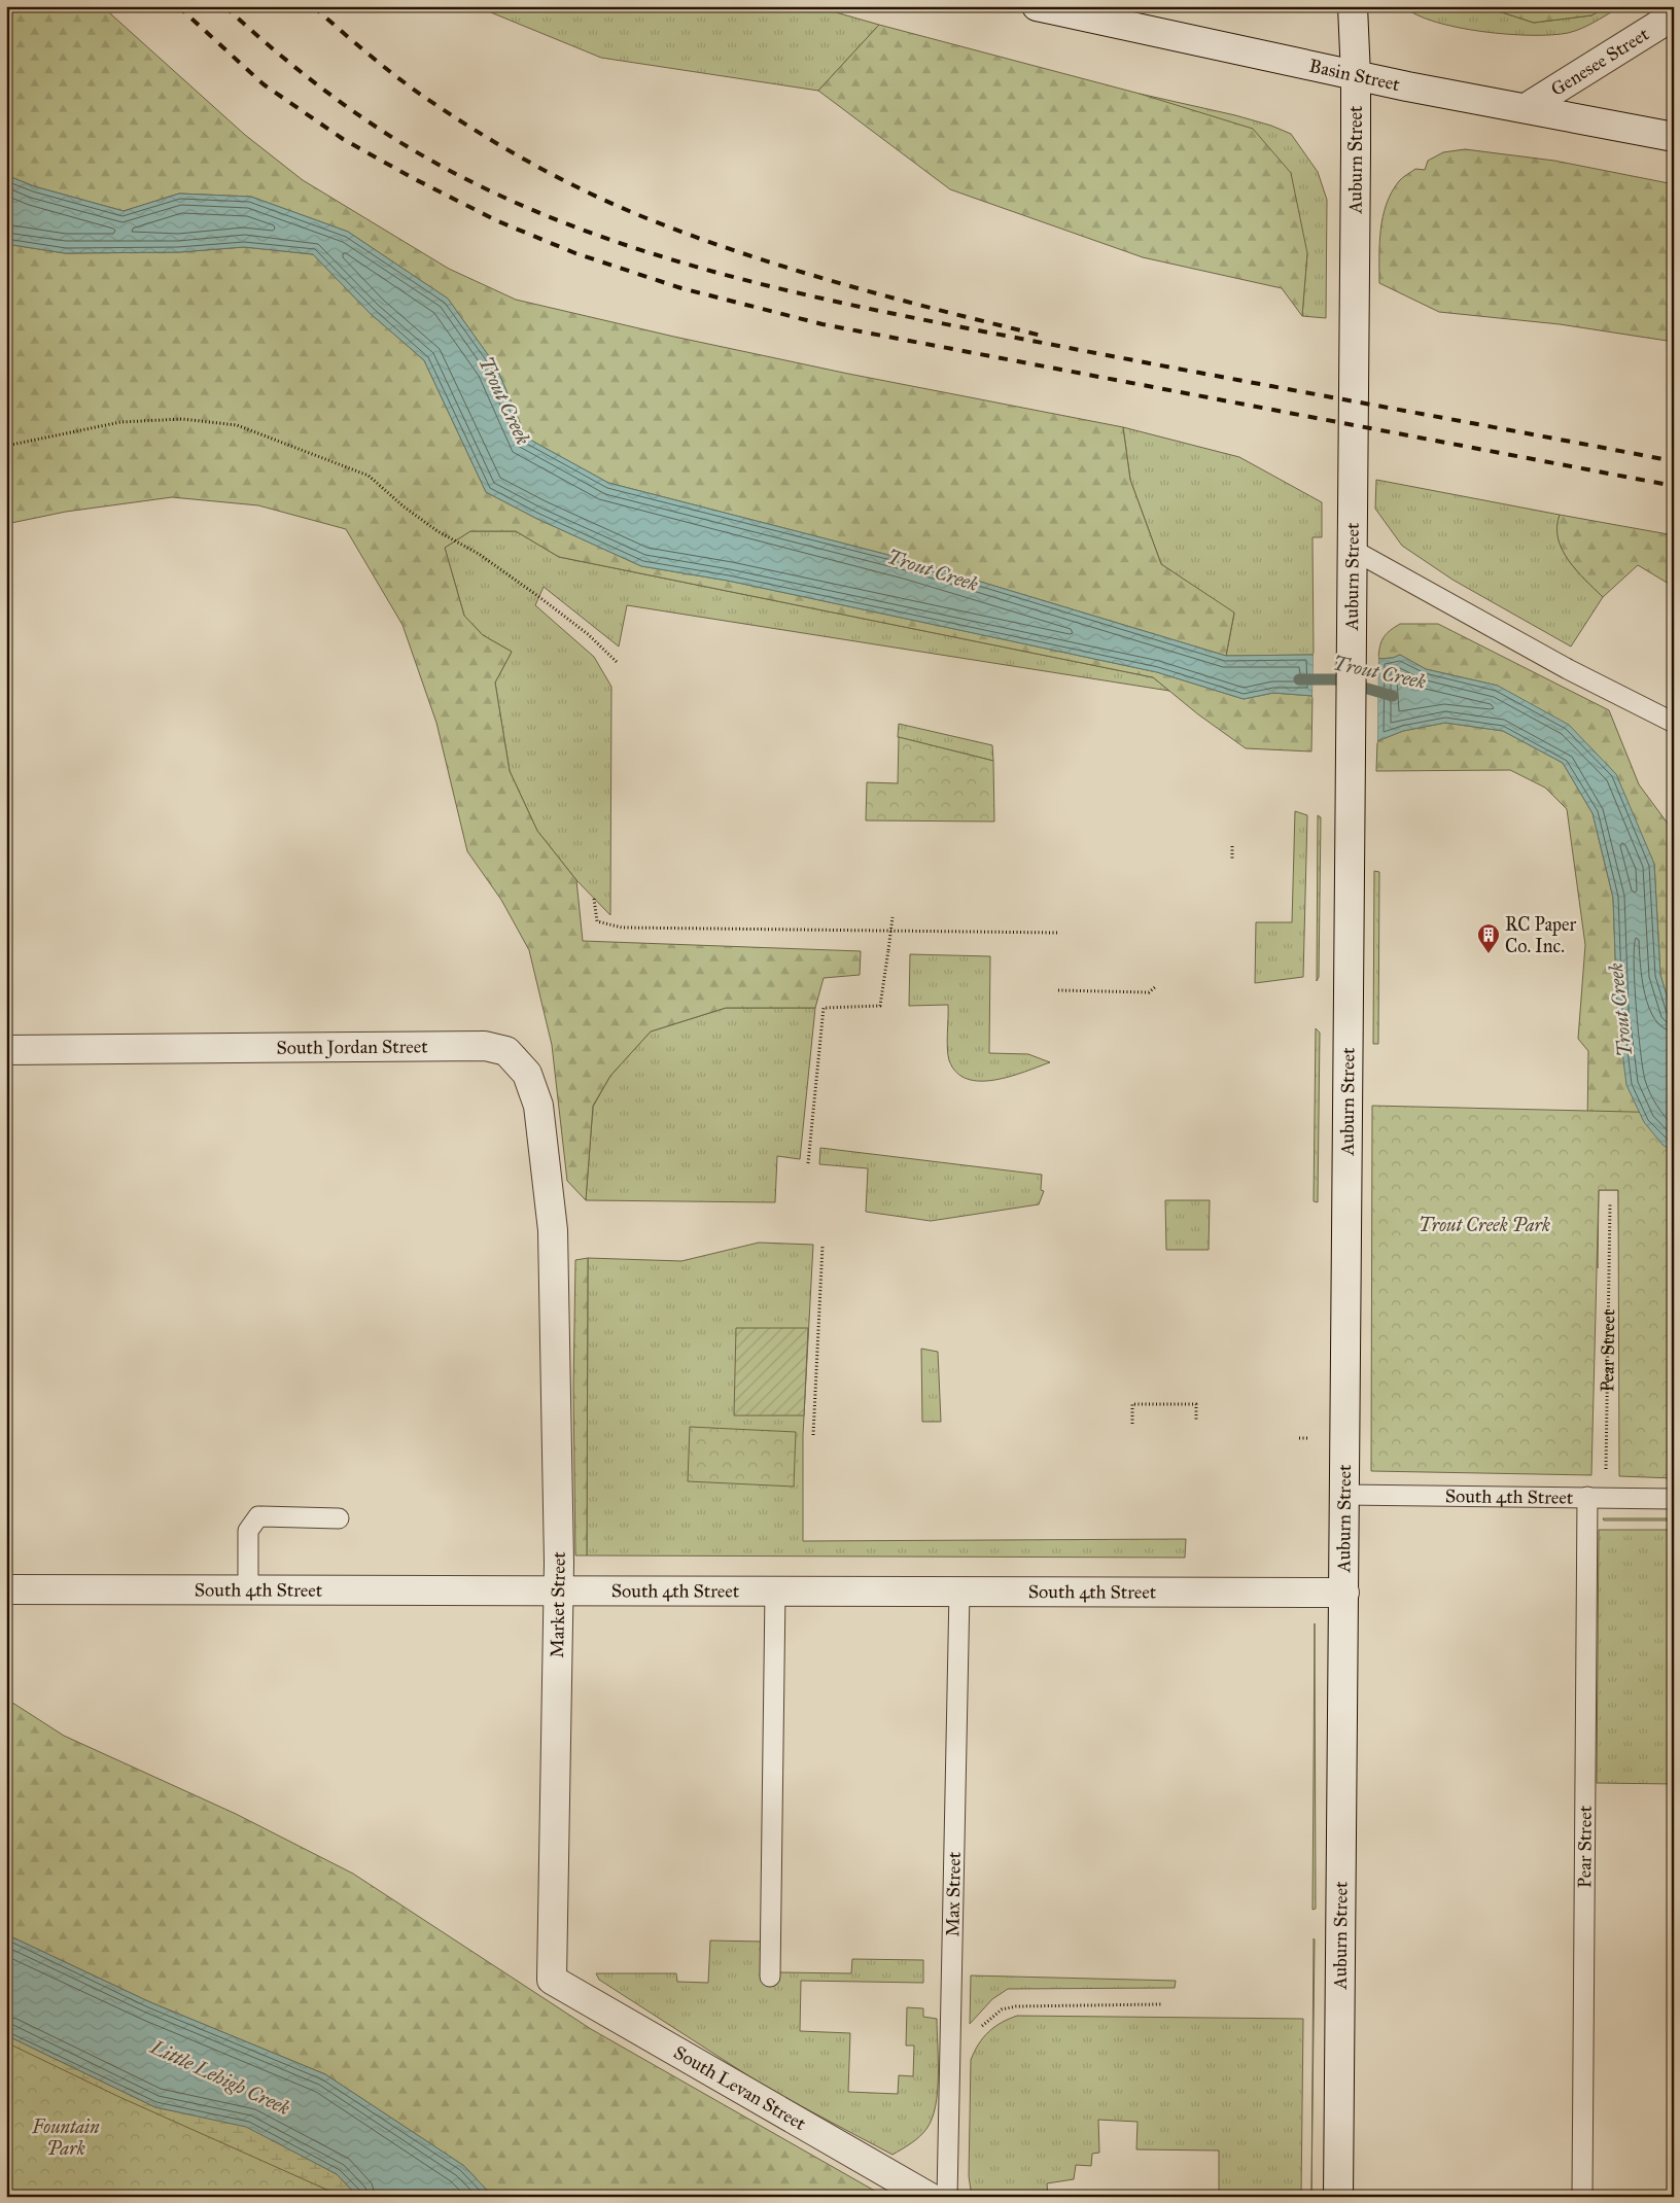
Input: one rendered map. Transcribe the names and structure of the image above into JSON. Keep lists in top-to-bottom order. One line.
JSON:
{"streets":{"street":["Genesee Street","Basin Street","Auburn Street","South Jordan Street","South 4th Street","Market Street","South Levan Street"],"lane":["Pear Street","Max Street"]},"crossings":[["Genesee Street","Basin Street"],["Basin Street","Auburn Street"],["Auburn Street","South 4th Street"],["South Jordan Street","Market Street"],["Pear Street","South 4th Street"],["South 4th Street","Market Street"],["South 4th Street","Max Street"],["Market Street","South Levan Street"]],"water":["Trout Creek","Little Lehigh Creek"],"parks":["Trout Creek Park","Fountain Park"],"places":{"building":["RC Paper Co. Inc."]}}
